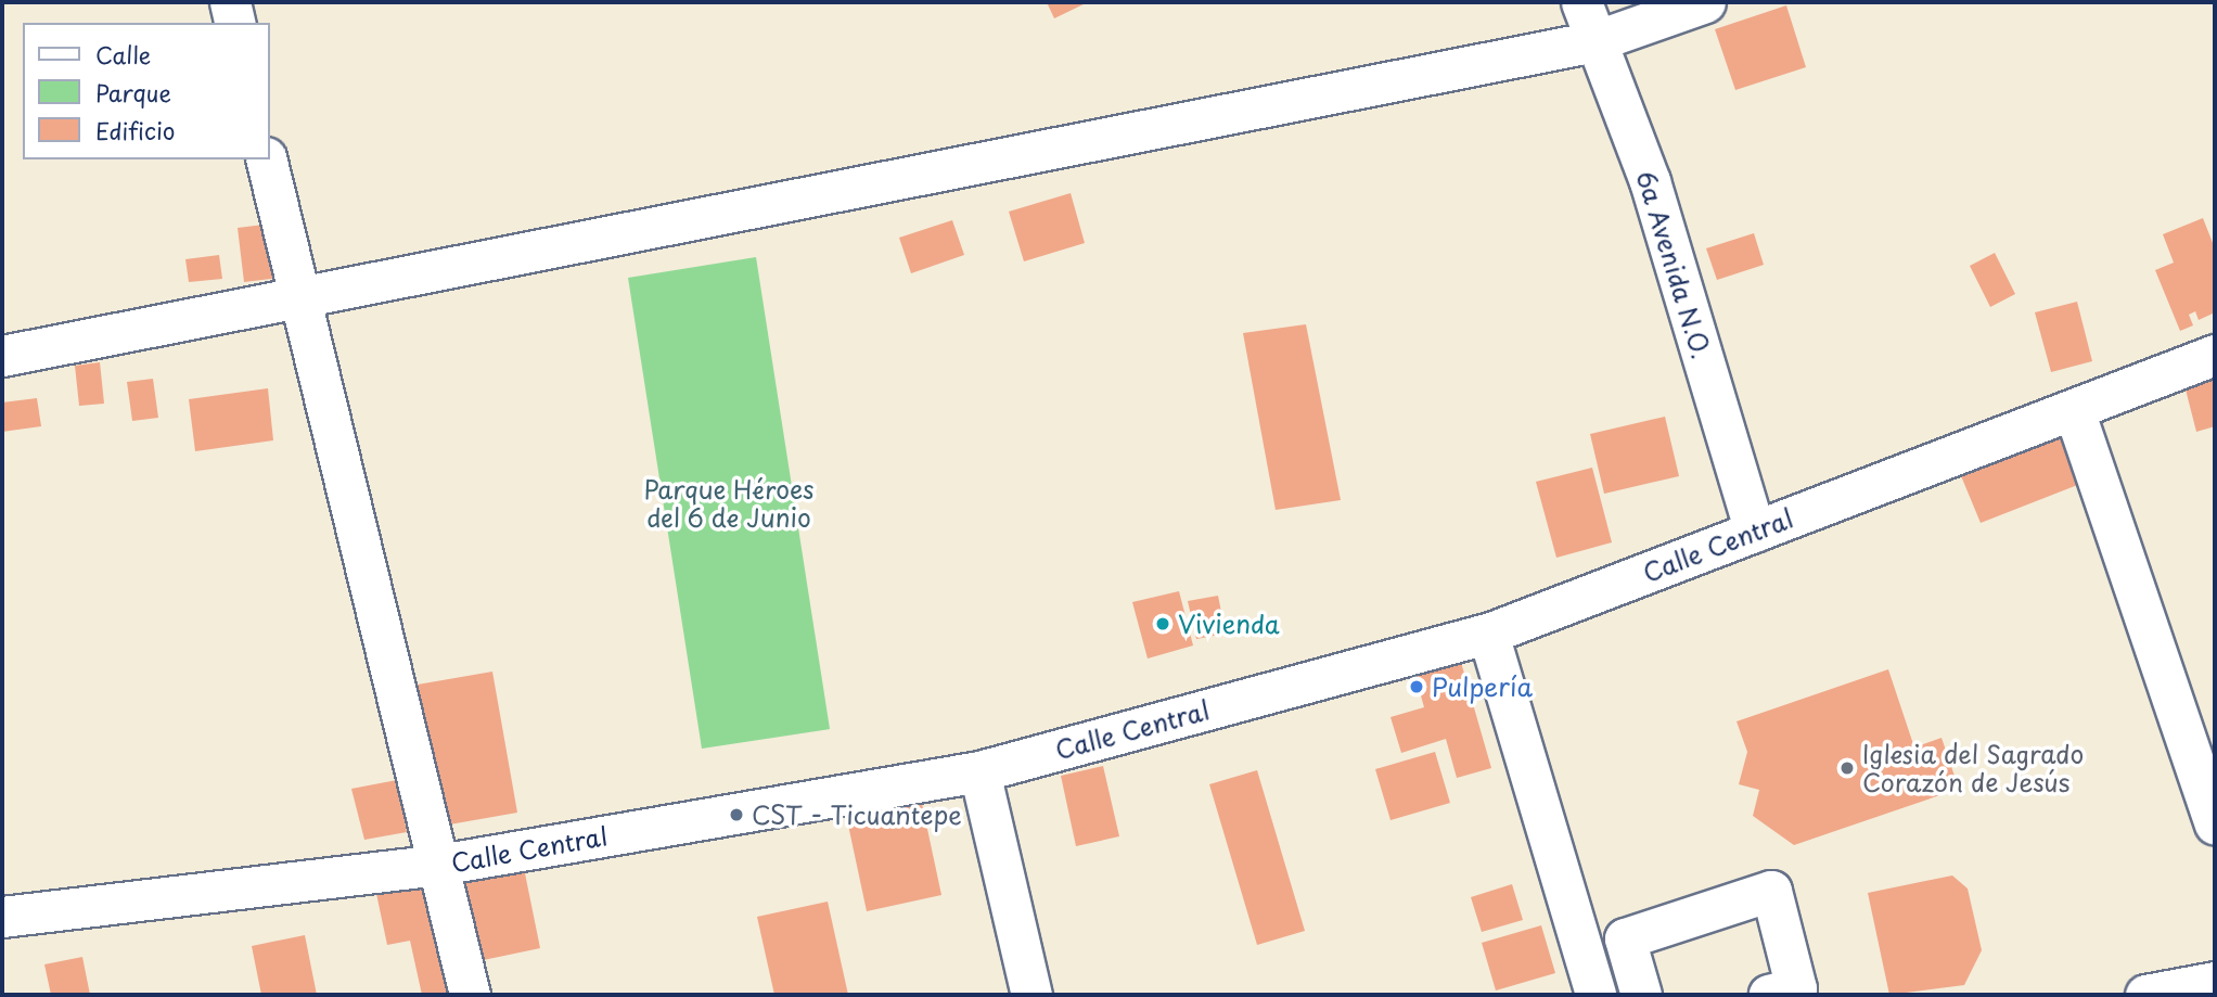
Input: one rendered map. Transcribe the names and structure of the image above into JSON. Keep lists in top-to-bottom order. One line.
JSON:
{"streets":{"street":["6a Avenida N.O.","Calle Central"]},"crossings":[["6a Avenida N.O.","Calle Central"]],"parks":["Parque Héroes del 6 de Junio"],"places":["Vivienda","Pulpería","Iglesia del Sagrado Corazón de Jesús","CST - Ticuantepe"],"legend":["Calle","Parque","Edificio"]}
